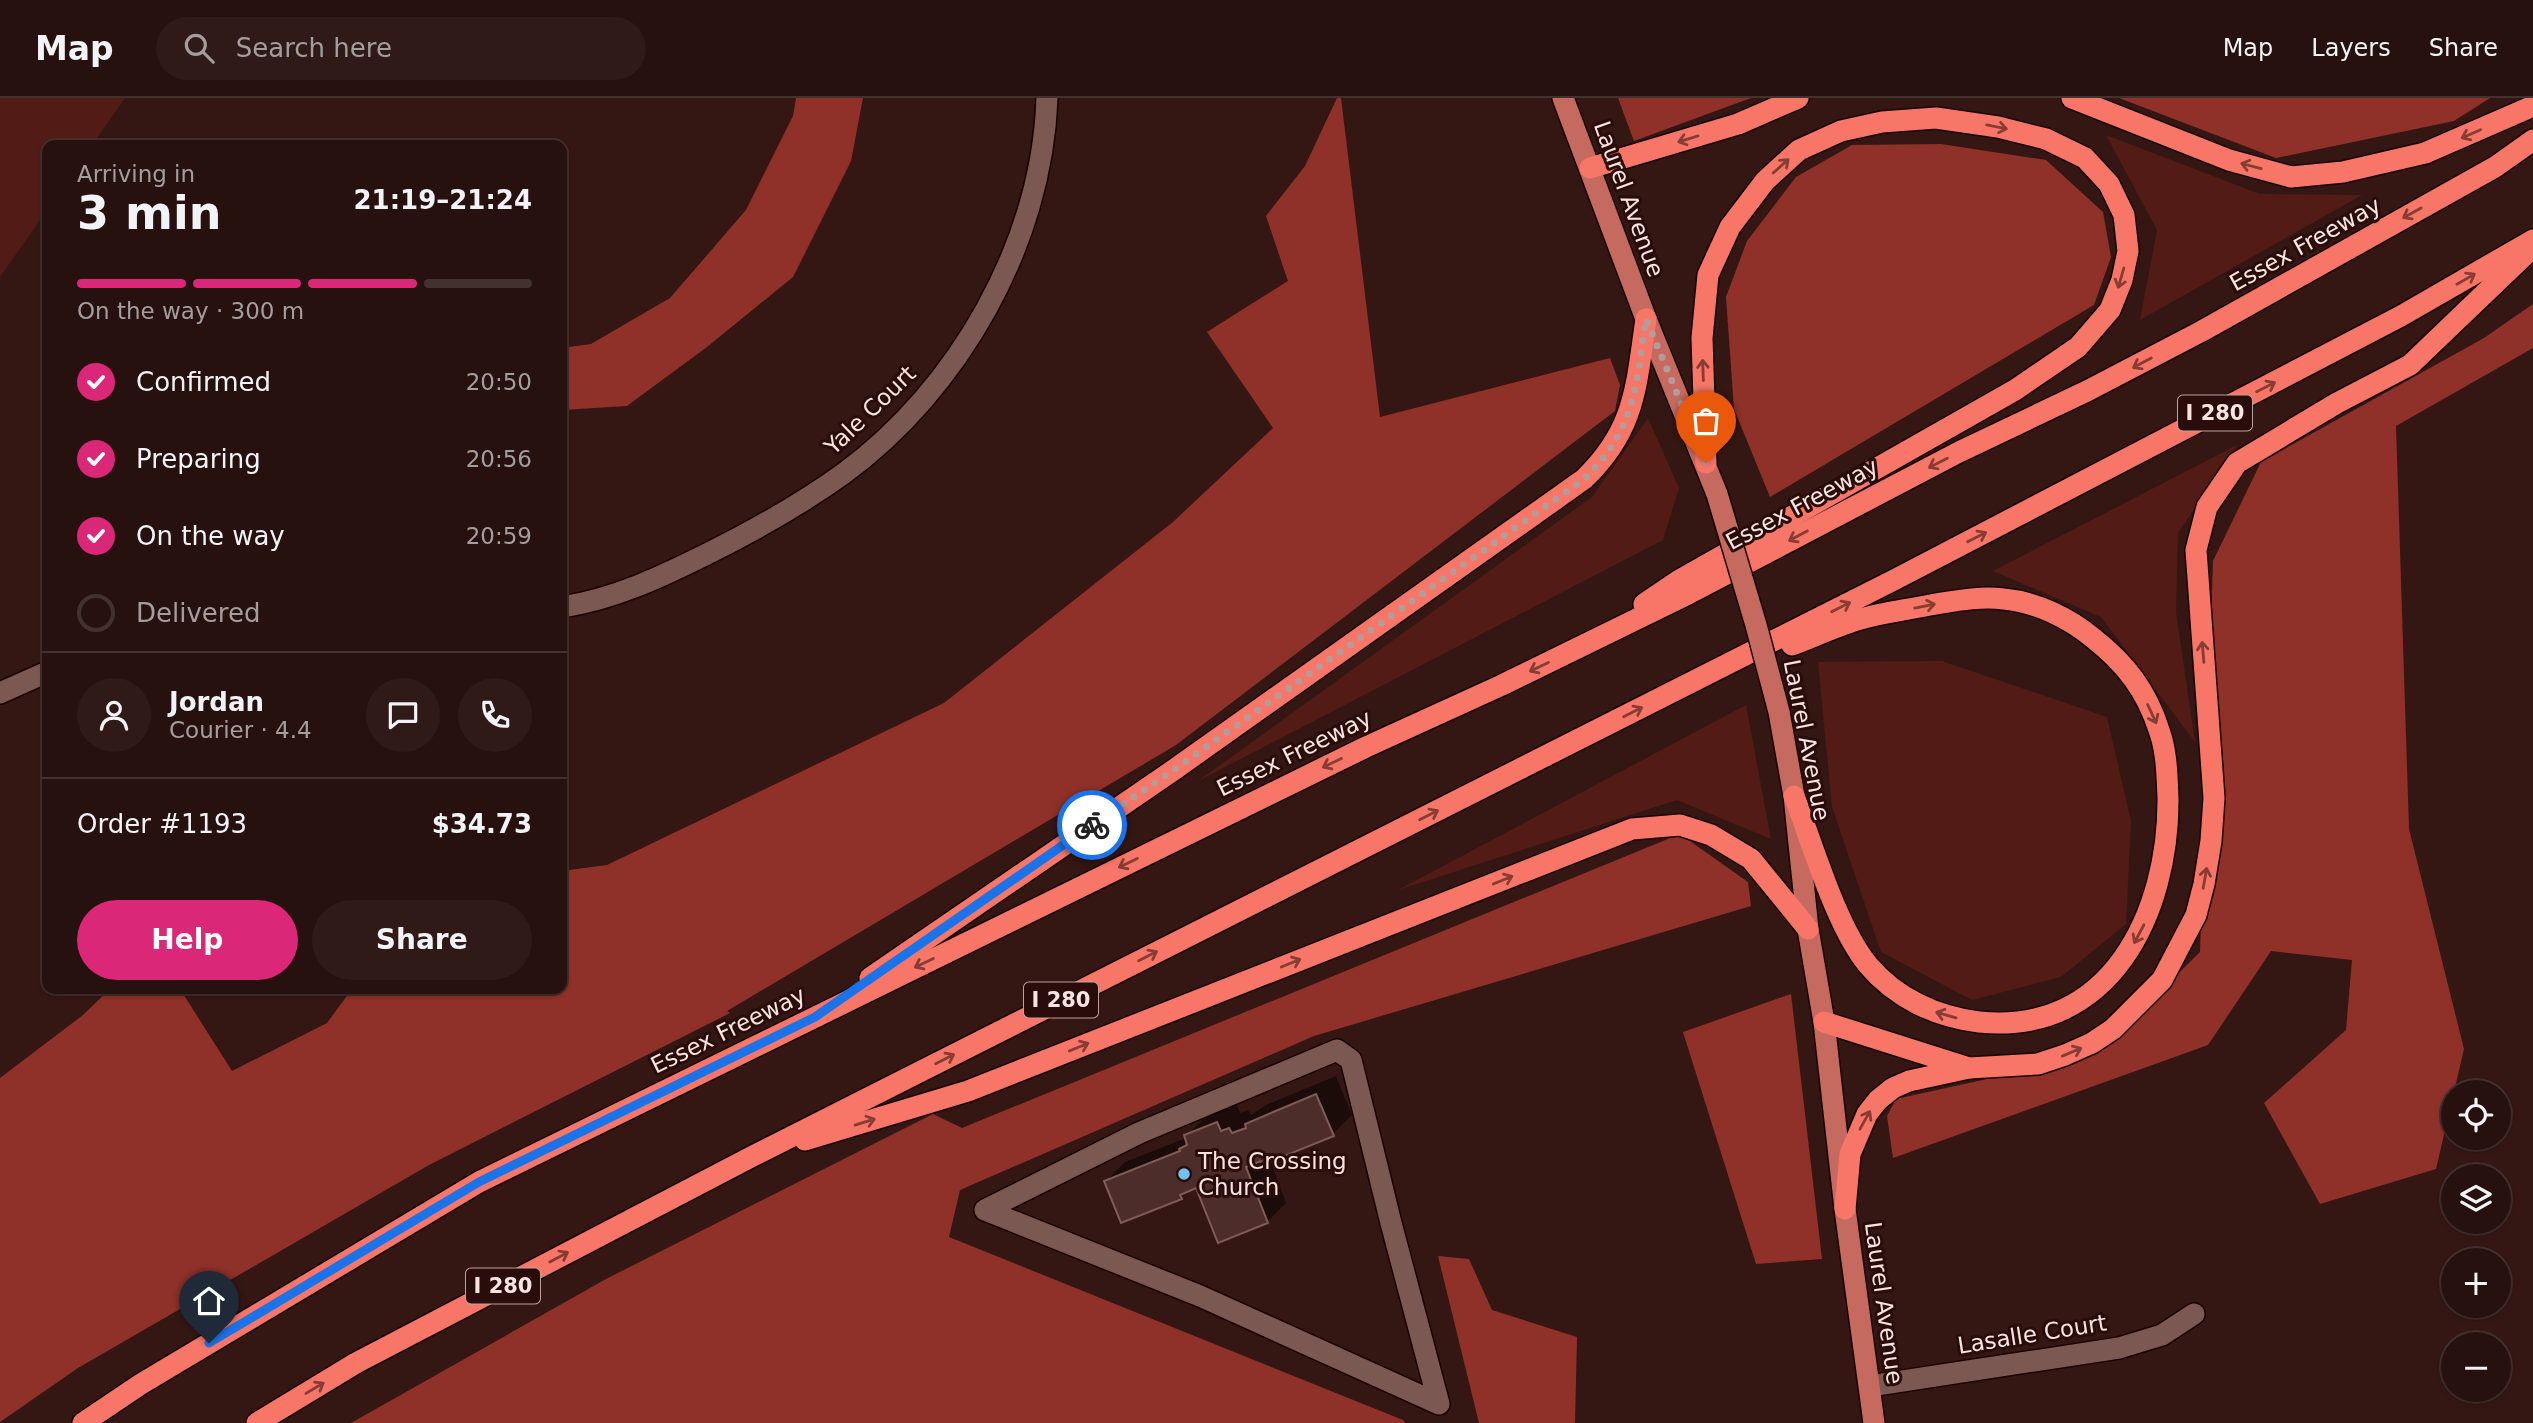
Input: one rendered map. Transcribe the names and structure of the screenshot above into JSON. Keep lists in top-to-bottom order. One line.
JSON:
{"streets":{"highway":["Essex Freeway","I 280"],"main road":["Laurel Avenue"],"street":["Yale Court","Lasalle Court"]},"crossings":[["Laurel Avenue","Lasalle Court"]],"places":["The Crossing Church"],"page":{"header":"Map","search":"Search here","nav":["Map","Layers","Share"],"heading":["3 min","Arriving in","21:19–21:24"],"panel":["Jordan","Courier · 4.4","Order #1193","$34.73"],"bar":"On the way · 300 m","list":[["Confirmed","20:50"],["Preparing","20:56"],["On the way","20:59"],"Delivered"],"buttons":["Help","Share"],"map_buttons":["+","−"]}}
